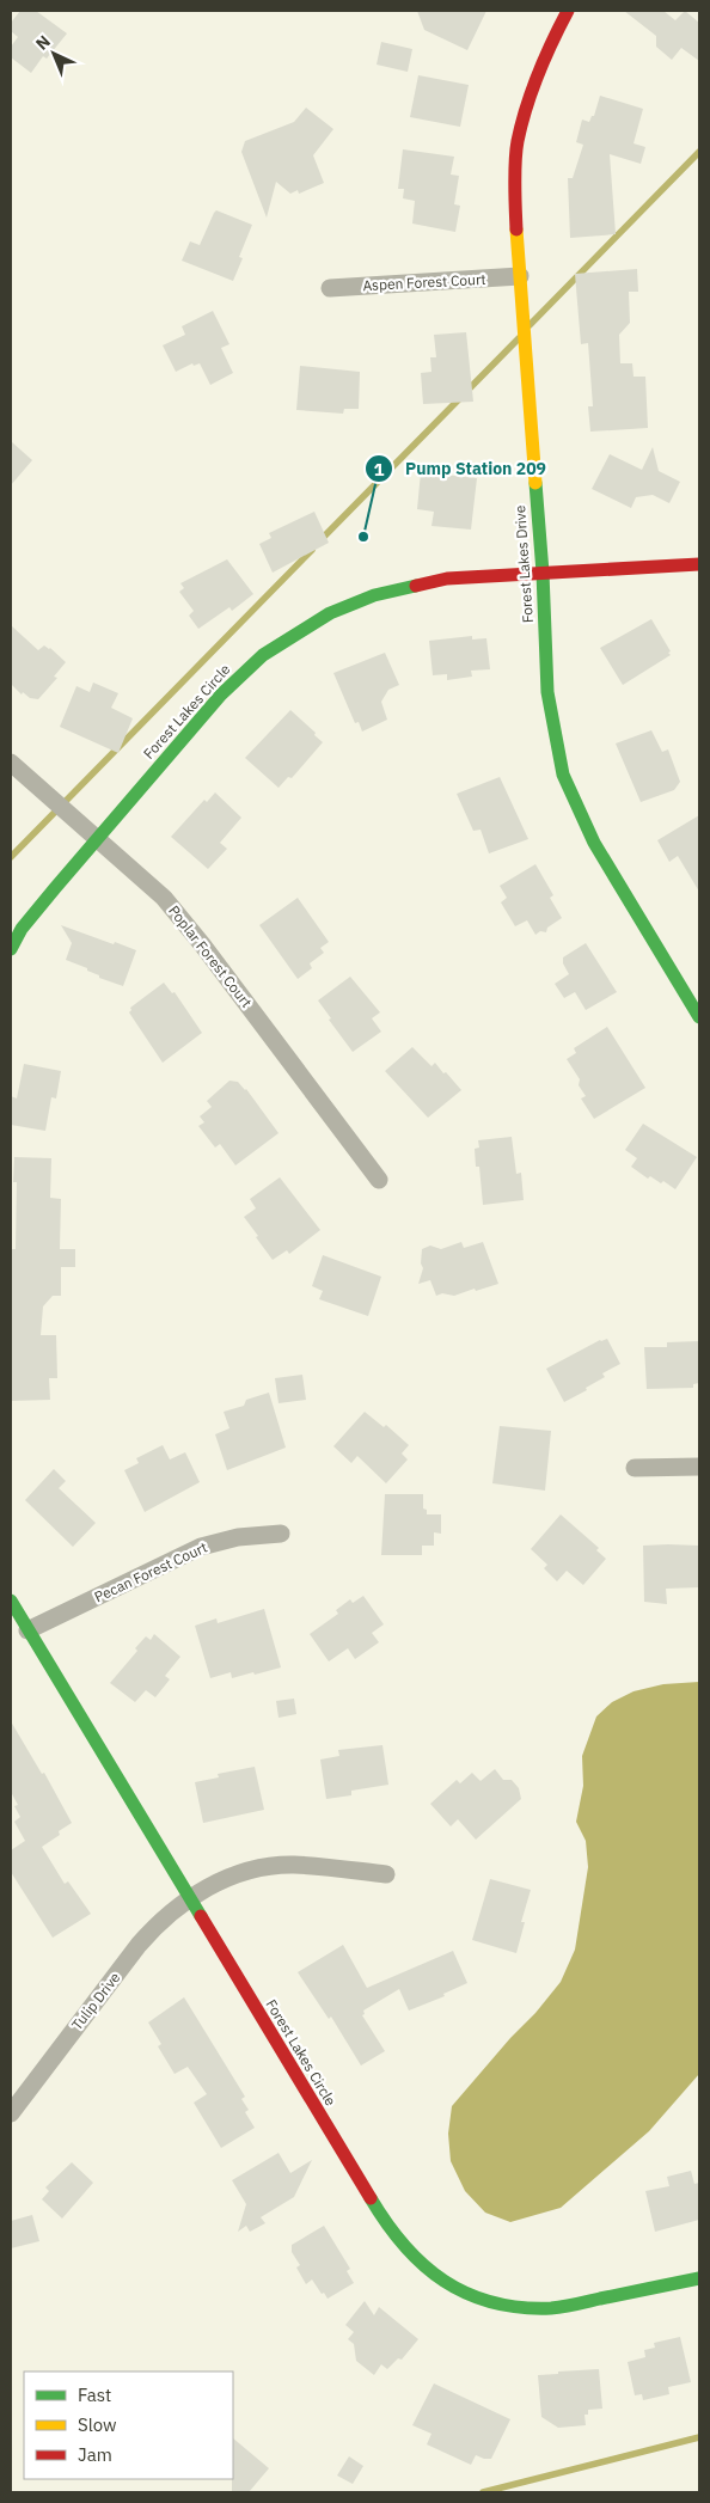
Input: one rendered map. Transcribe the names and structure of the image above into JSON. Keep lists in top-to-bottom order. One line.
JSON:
{"streets":{"street":["Aspen Forest Court","Forest Lakes Drive","Forest Lakes Circle","Poplar Forest Court","Pecan Forest Court","Tulip Drive"]},"crossings":[["Aspen Forest Court","Forest Lakes Drive"],["Forest Lakes Drive","Forest Lakes Circle"],["Forest Lakes Circle","Poplar Forest Court"],["Forest Lakes Circle","Pecan Forest Court"],["Forest Lakes Circle","Tulip Drive"]],"places":["Pump Station 209"],"legend":["Fast","Slow","Jam"],"north":"top left"}
